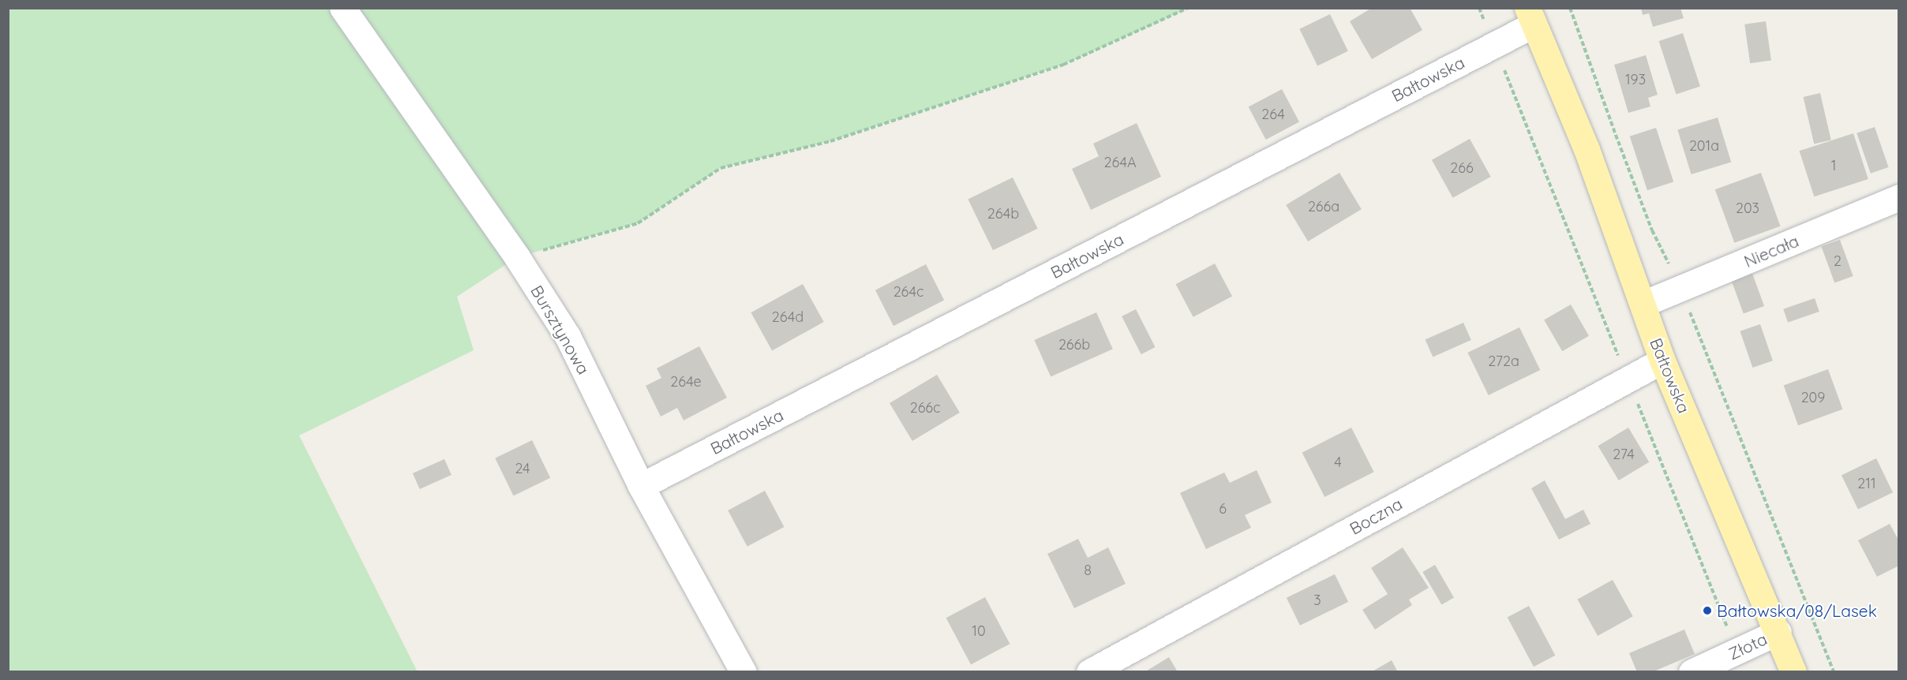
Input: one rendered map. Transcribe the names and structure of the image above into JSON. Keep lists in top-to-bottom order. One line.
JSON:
{"streets":{"main road":["Bałtowska"],"street":["Niecała","Bursztynowa","Boczna","Złota"]},"crossings":[["Bałtowska","Niecała"],["Bałtowska","Bursztynowa"],["Bałtowska","Boczna"],["Bałtowska","Złota"]],"places":["Bałtowska/08/Lasek"],"house_numbers":["193","264","201a","264A","1","266","266a","203","264b","2","264c","264d","266b","272a","264e","209","266c","274","4","24","211","6","8","3","10"]}
